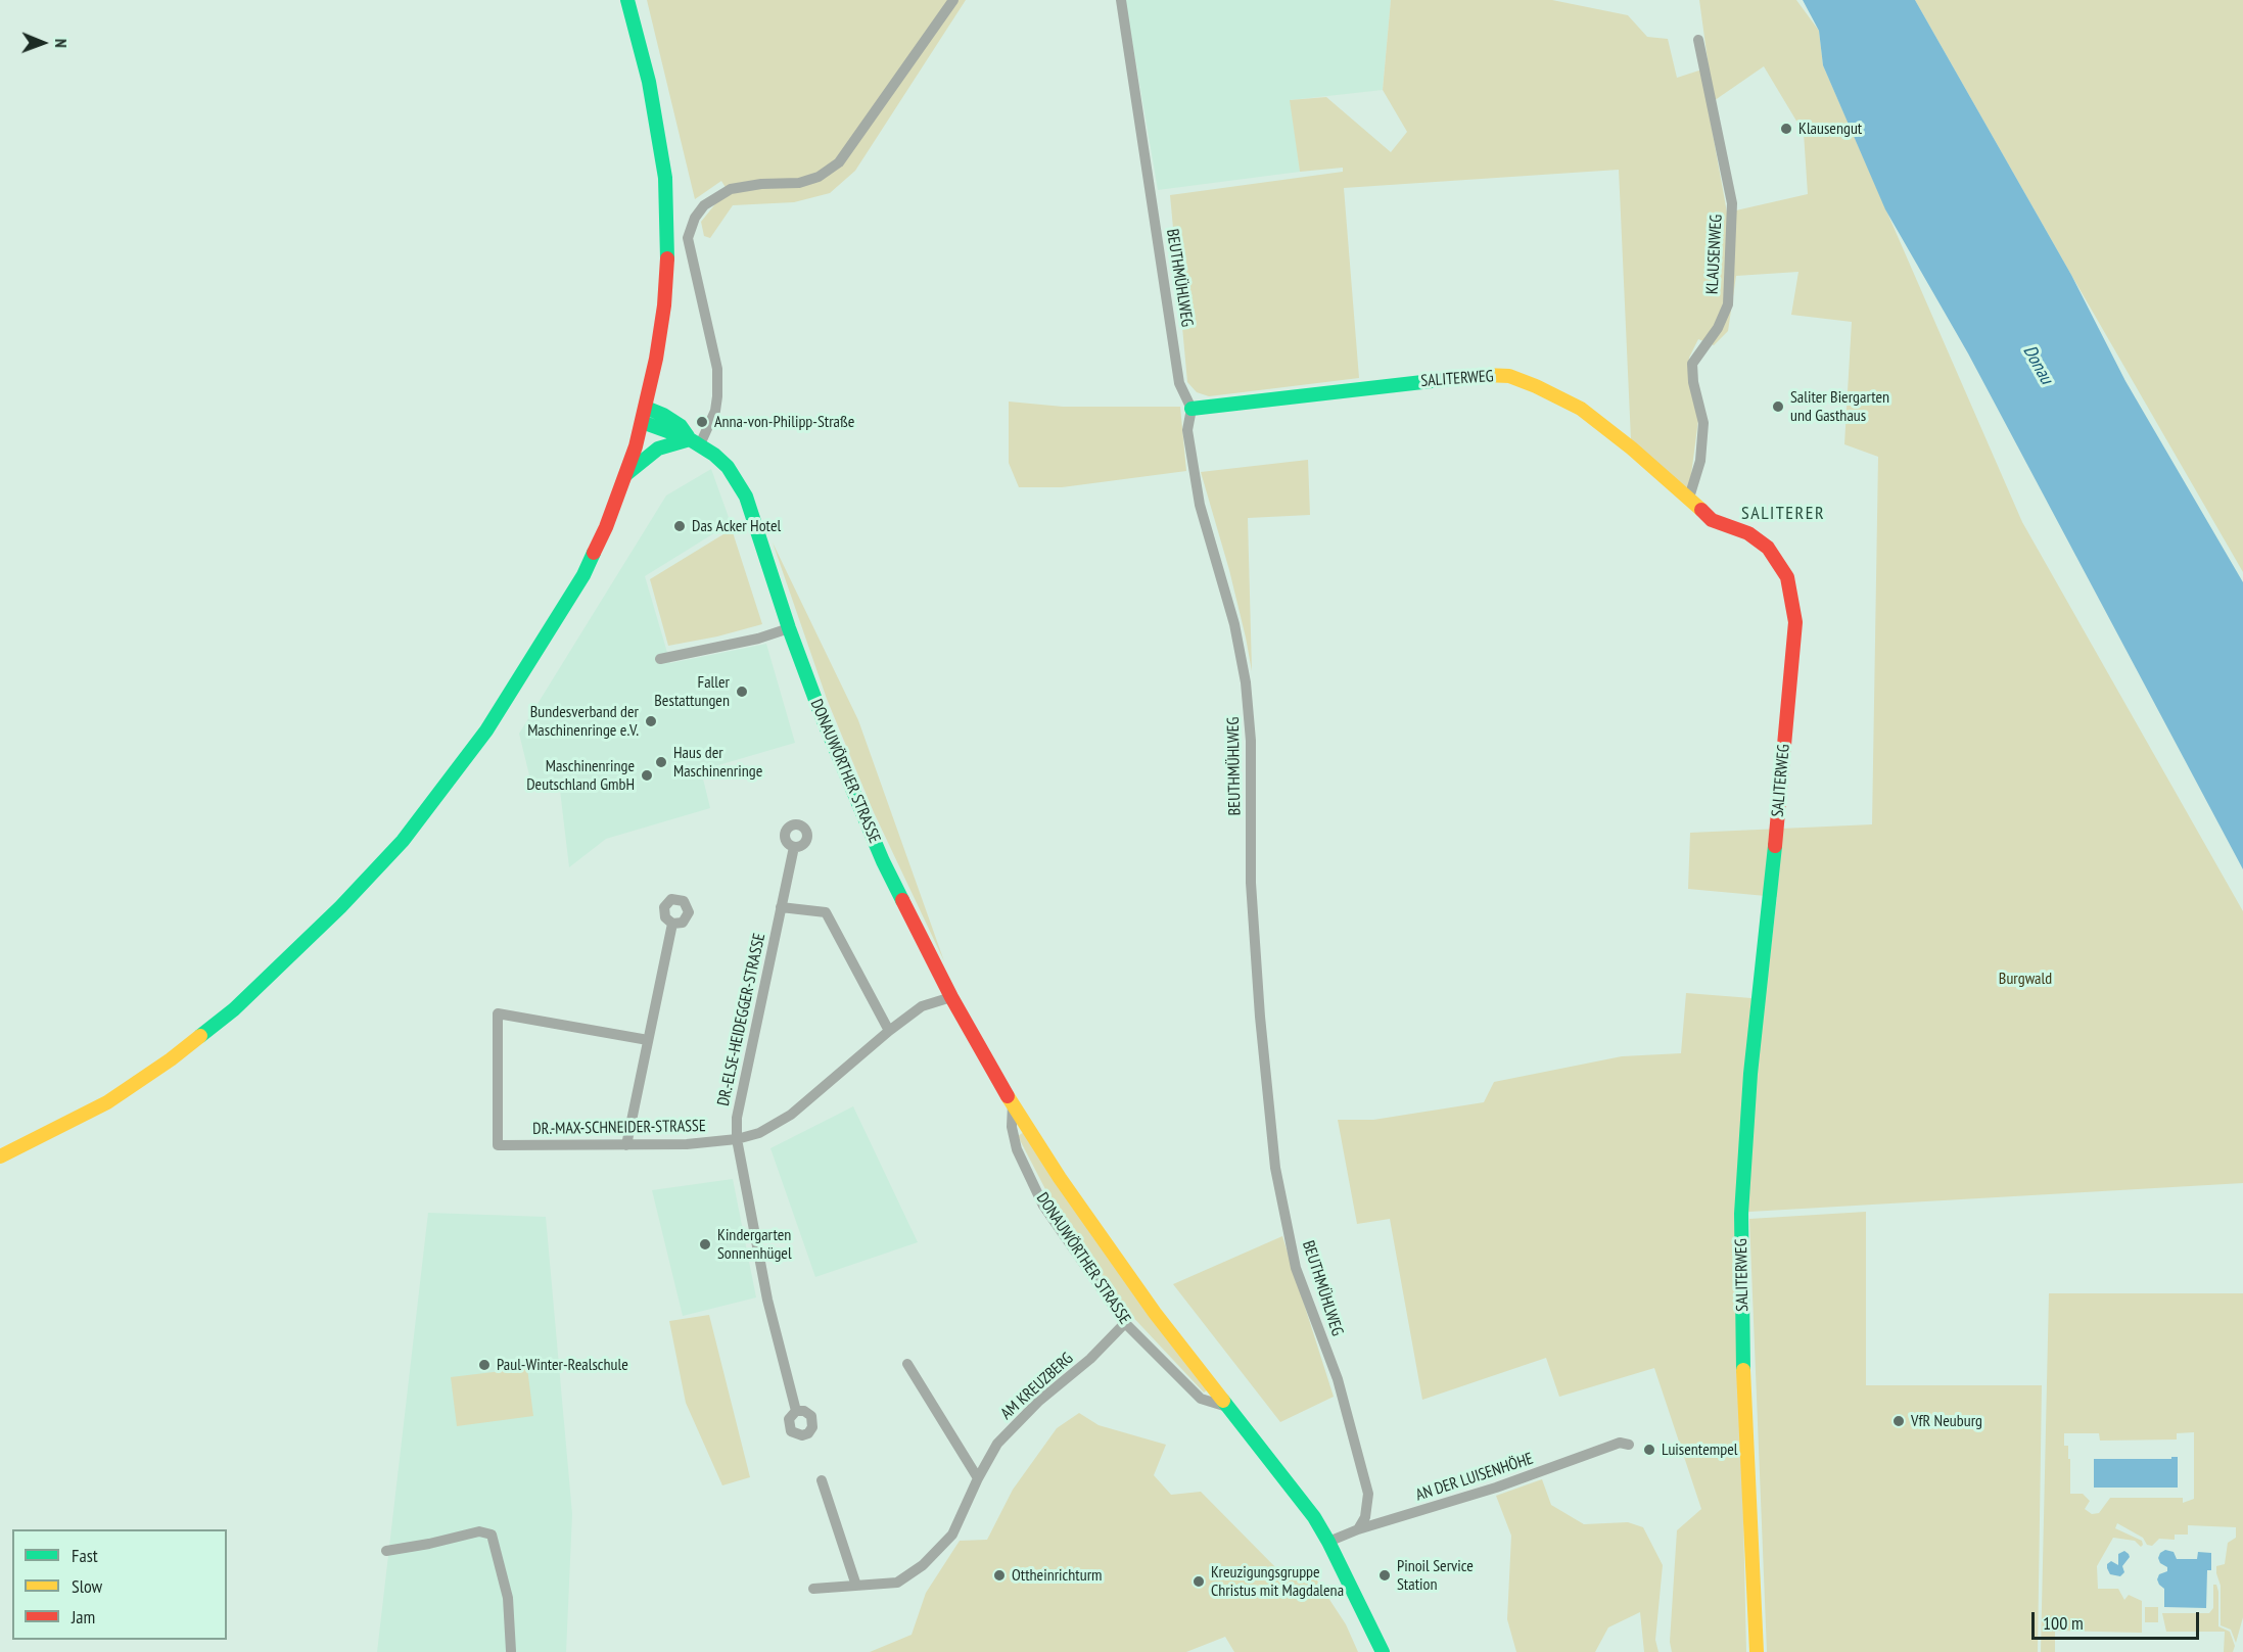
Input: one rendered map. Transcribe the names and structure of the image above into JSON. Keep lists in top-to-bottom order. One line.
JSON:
{"streets":{"main road":["SALITERWEG","DONAUWÖRTHER STRASSE"],"street":["KLAUSENWEG","BEUTHMÜHLWEG","DR.-ELSE-HEIDEGGER-STRASSE","DR.-MAX-SCHNEIDER-STRASSE","AM KREUZBERG","AN DER LUISENHÖHE"]},"crossings":[["KLAUSENWEG","SALITERWEG"],["BEUTHMÜHLWEG","SALITERWEG"],["BEUTHMÜHLWEG","AN DER LUISENHÖHE"],["DONAUWÖRTHER STRASSE","DR.-MAX-SCHNEIDER-STRASSE"],["DONAUWÖRTHER STRASSE","AM KREUZBERG"],["DONAUWÖRTHER STRASSE","AN DER LUISENHÖHE"],["DR.-ELSE-HEIDEGGER-STRASSE","DR.-MAX-SCHNEIDER-STRASSE"]],"districts":["SALITERER"],"water":["Donau"],"parks":["Burgwald"],"places":["Klausengut","Saliter Biergarten und Gasthaus","Anna-von-Philipp-Straße","Das Acker Hotel","Faller Bestattungen","Bundesverband der Maschinenringe e.V.","Haus der Maschinenringe","Maschinenringe Deutschland GmbH","Kindergarten Sonnenhügel","Paul-Winter-Realschule","VfR Neuburg","Luisentempel","Ottheinrichturm","Pinoil Service Station","Kreuzigungsgruppe Christus mit Magdalena"],"legend":["Fast","Slow","Jam"],"scale_bar":"100 m","north":"right"}
